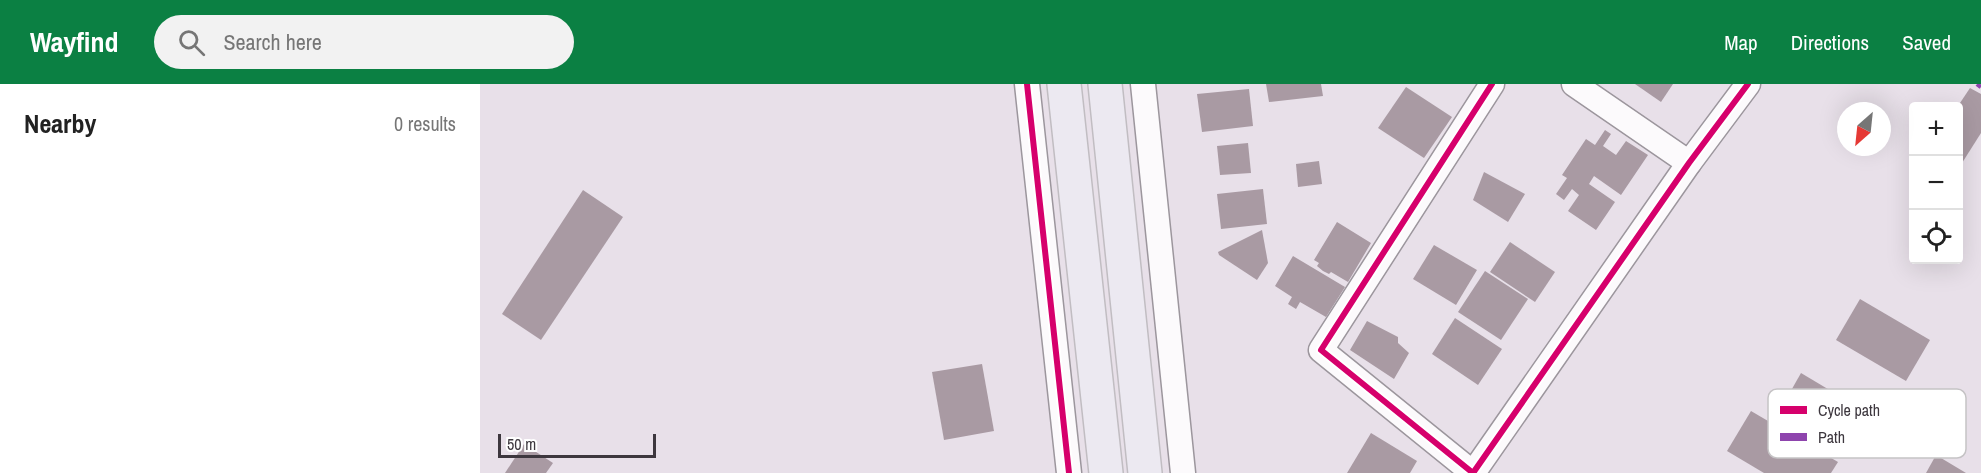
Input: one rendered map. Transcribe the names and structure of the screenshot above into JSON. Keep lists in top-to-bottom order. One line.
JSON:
{"legend":["Cycle path","Path"],"scale_bar":"50 m","north":"bottom left","page":{"header":"Wayfind","search":"Search here","nav":["Map","Directions","Saved"],"heading":["Nearby","0 results"],"map_buttons":["+","−"],"scale":"50 m"}}
